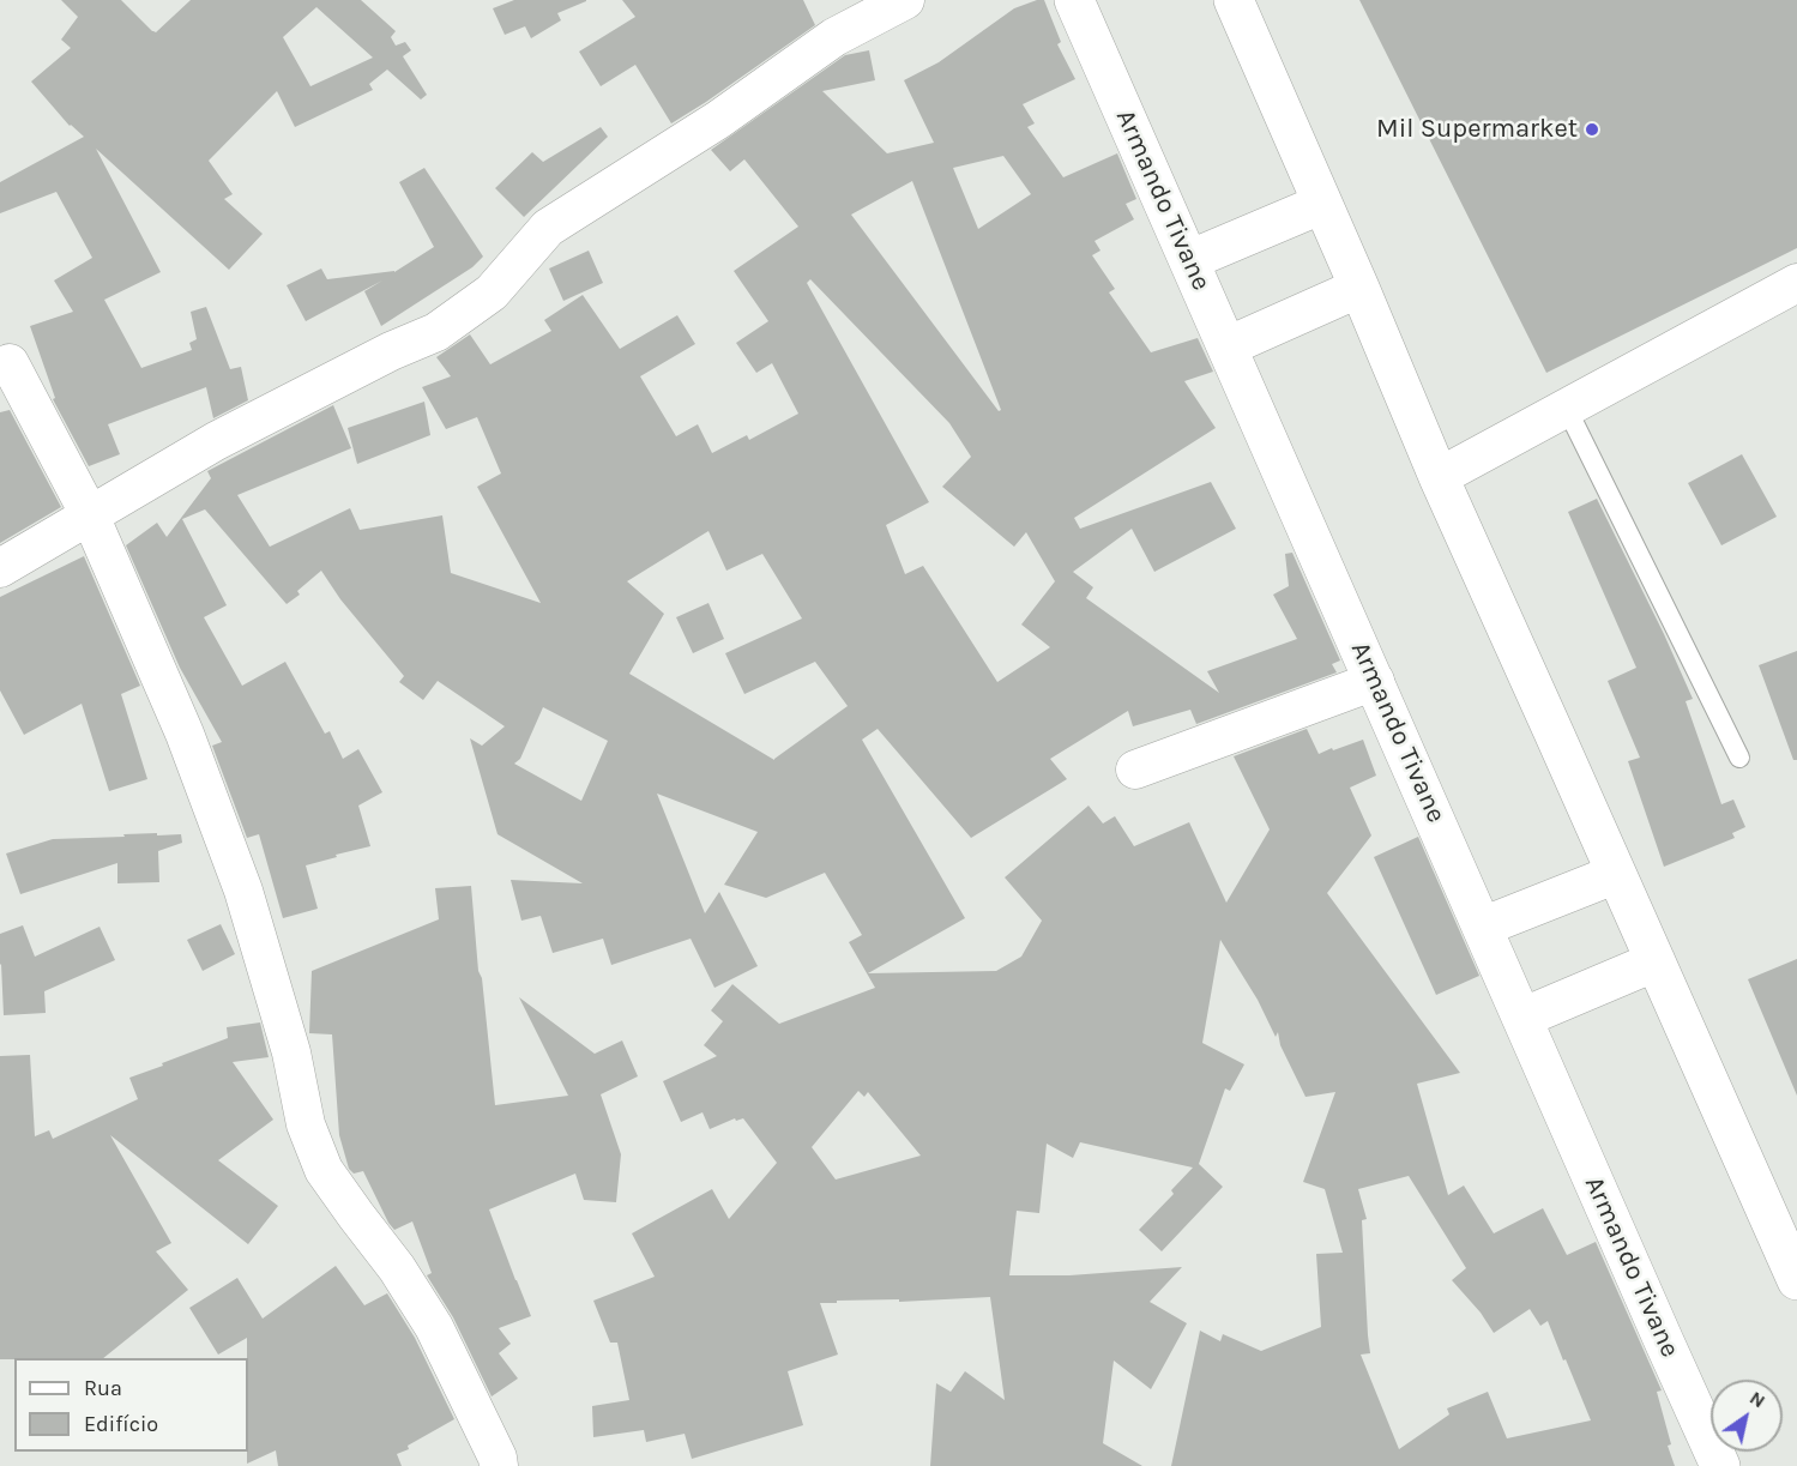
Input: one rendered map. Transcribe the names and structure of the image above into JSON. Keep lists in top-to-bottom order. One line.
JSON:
{"streets":{"street":["Armando Tivane"]},"places":["Mil Supermarket"],"legend":["Rua","Edifício"],"north":"top right"}
